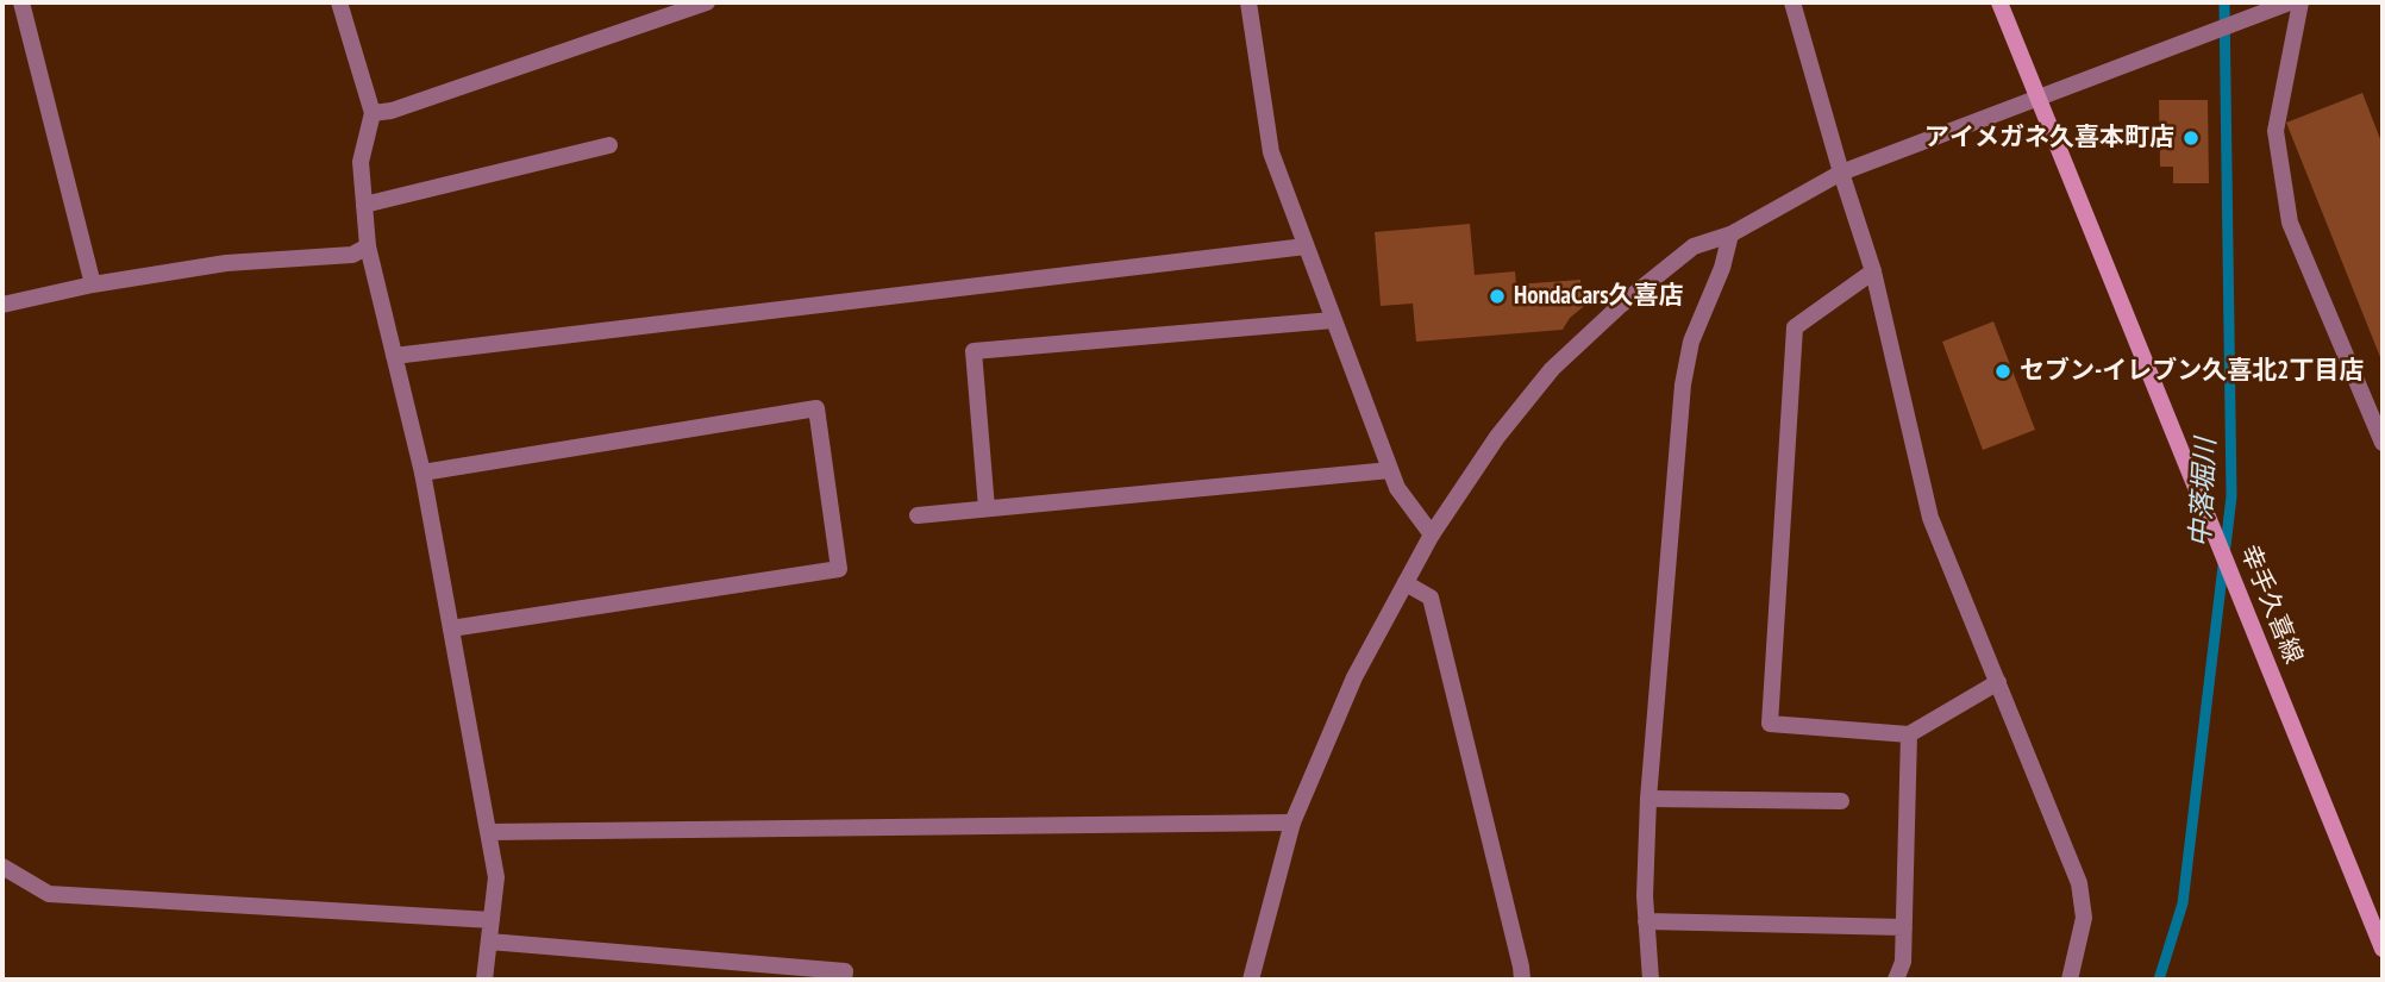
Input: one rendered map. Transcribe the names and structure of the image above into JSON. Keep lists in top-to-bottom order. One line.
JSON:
{"streets":{"main road":["幸手久喜線"]},"water":["中落堀川"],"places":["アイメガネ久喜本町店","HondaCars久喜店","セブン-イレブン久喜北2丁目店"]}
